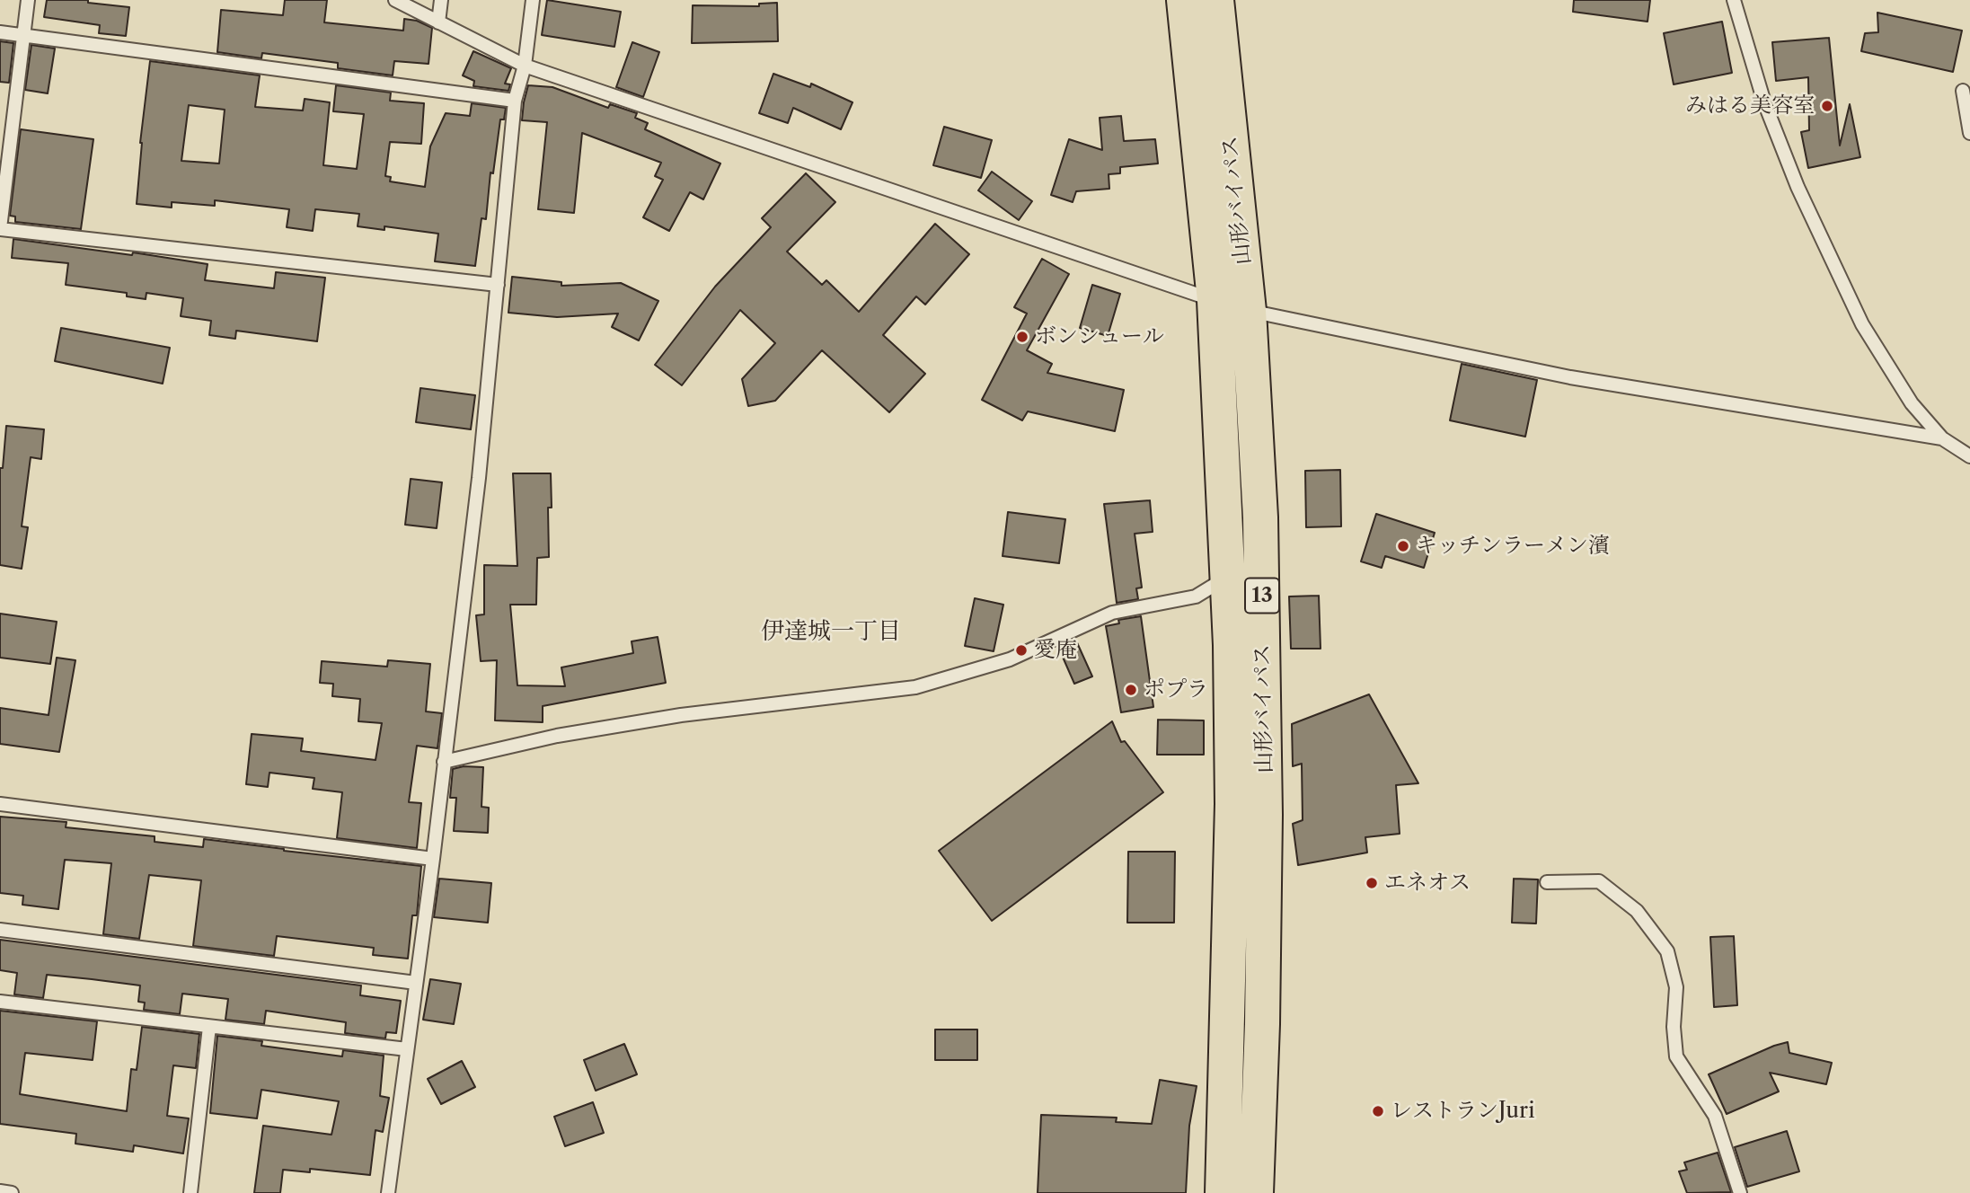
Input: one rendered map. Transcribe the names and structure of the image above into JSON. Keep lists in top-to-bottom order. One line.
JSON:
{"streets":{"highway":["山形バイパス","13"]},"districts":["伊達城一丁目"],"places":["みはる美容室","ボンシュール","キッチンラーメン濱","愛庵","ポプラ","エネオス","レストランJuri"]}
